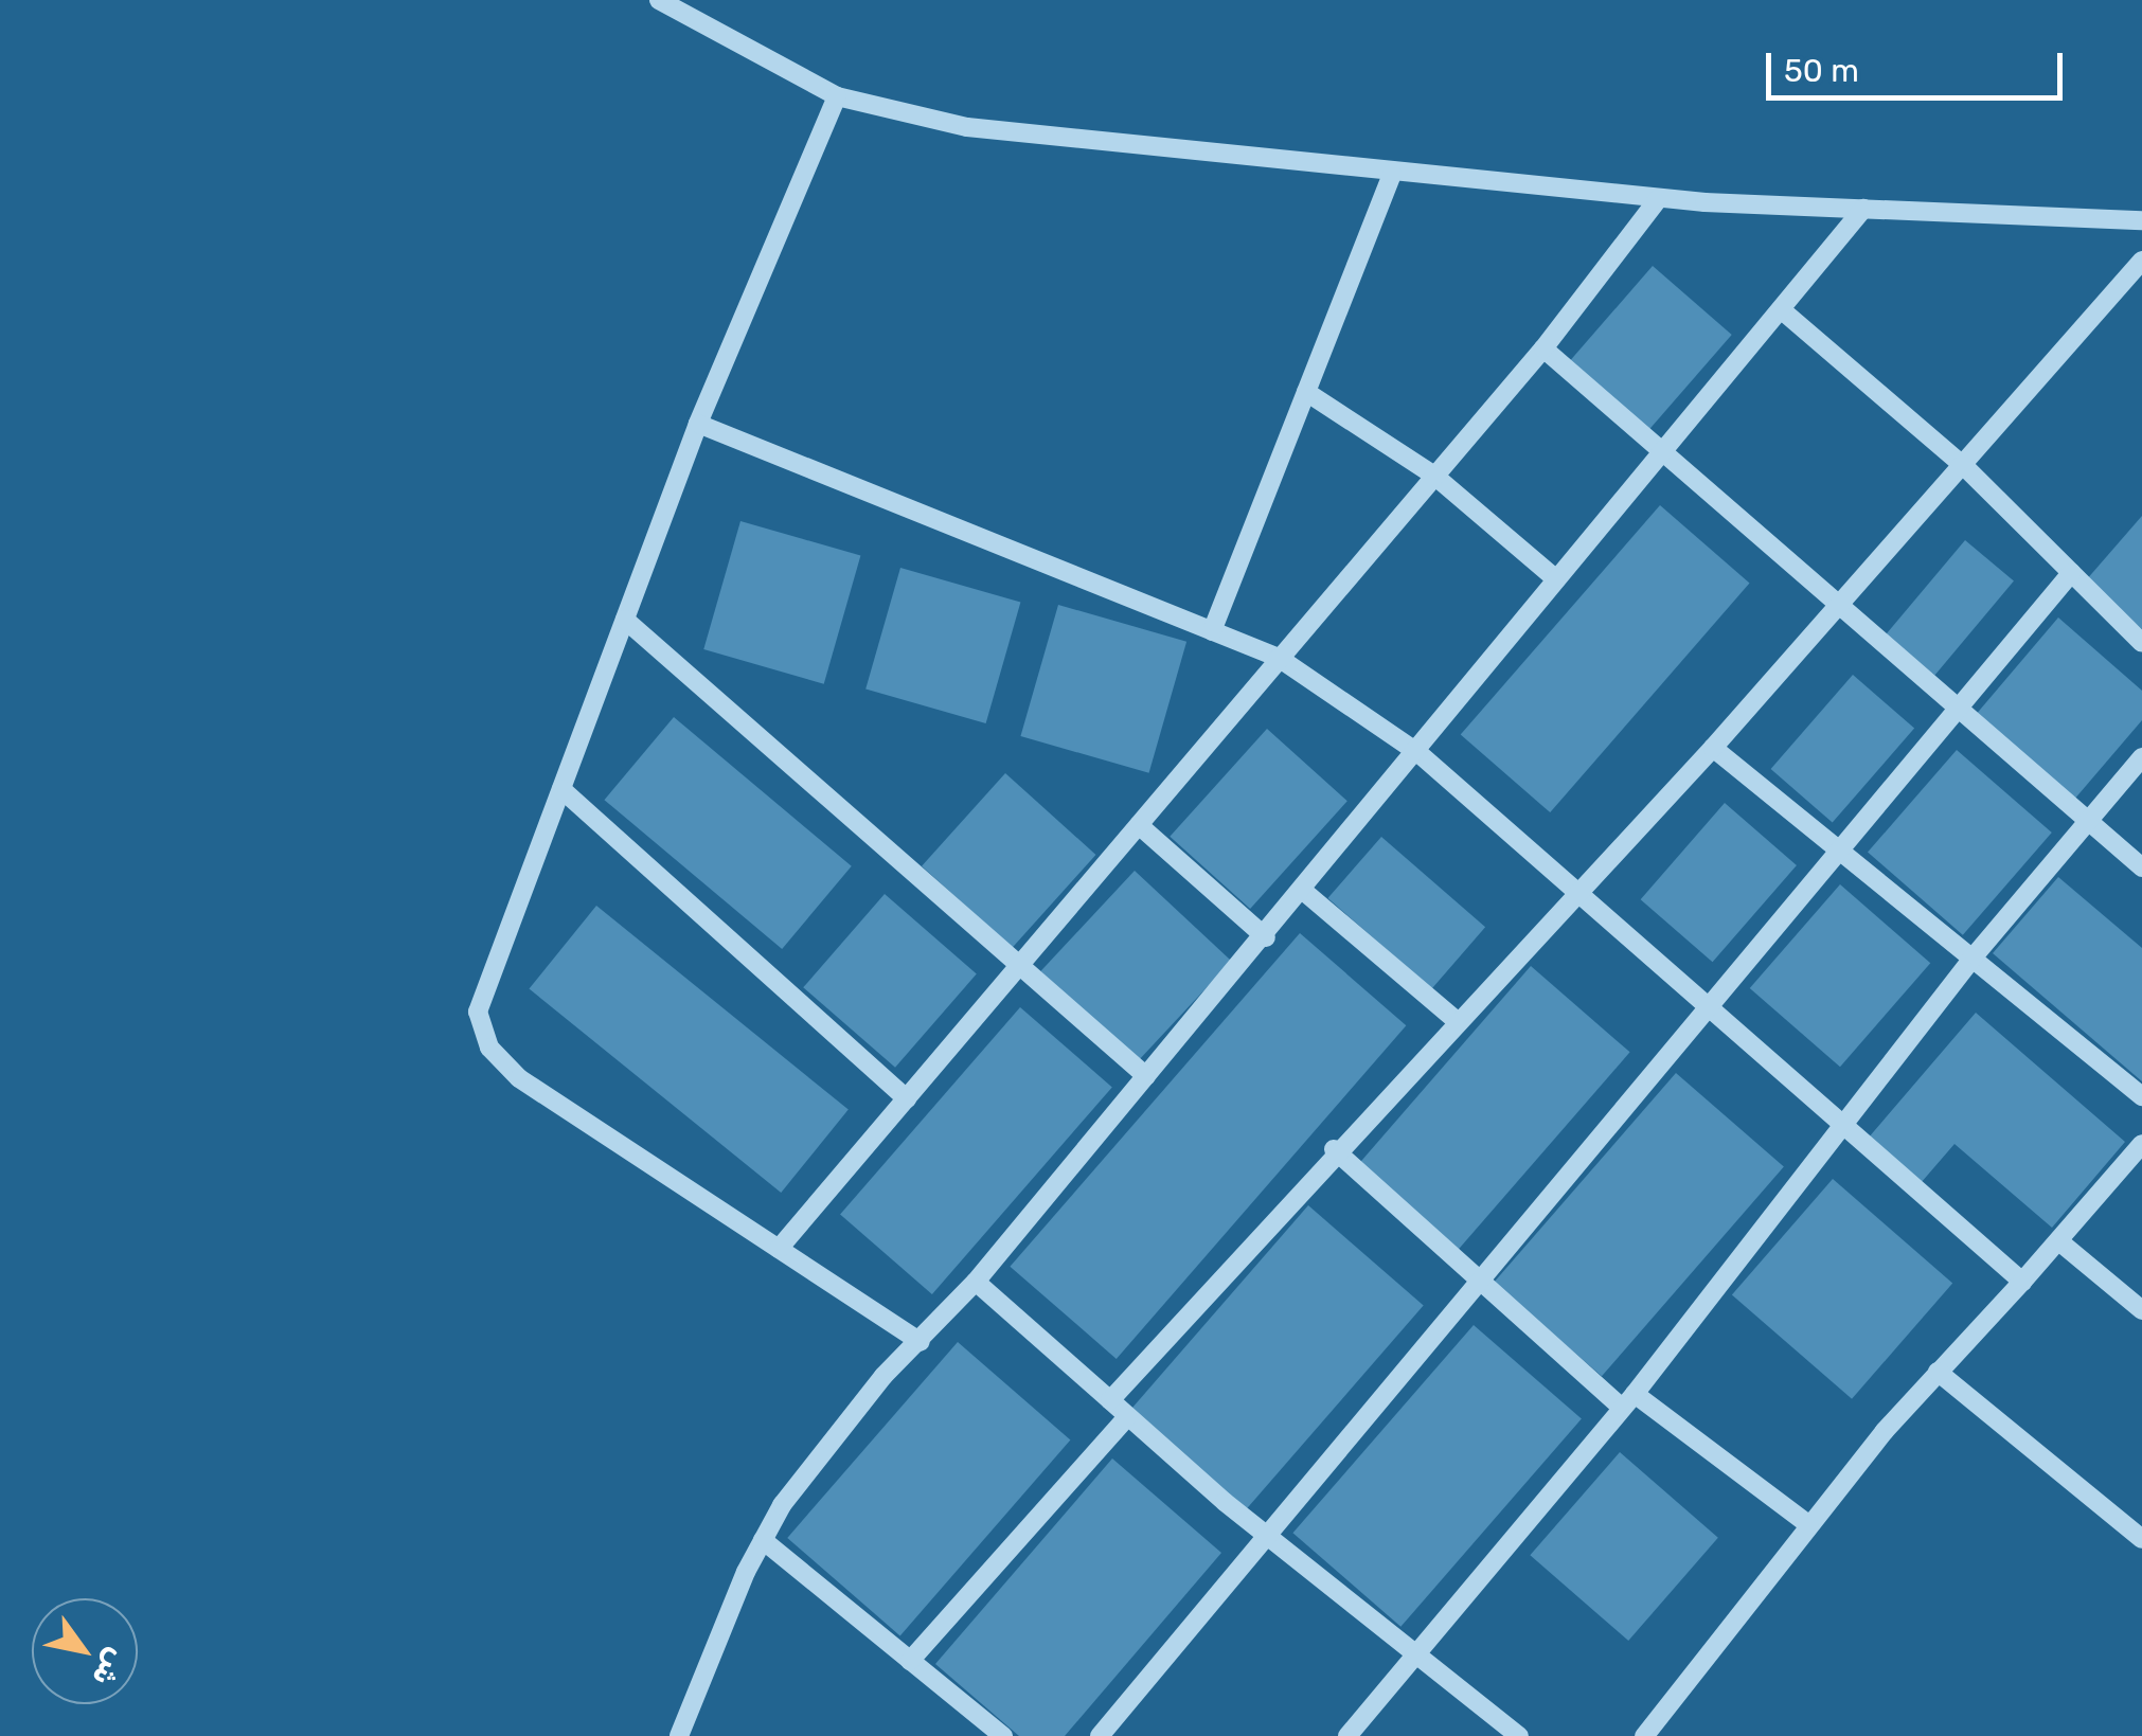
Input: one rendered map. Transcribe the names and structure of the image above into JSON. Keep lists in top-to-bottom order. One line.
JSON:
{"scale_bar":"50 m","north":"bottom right"}
